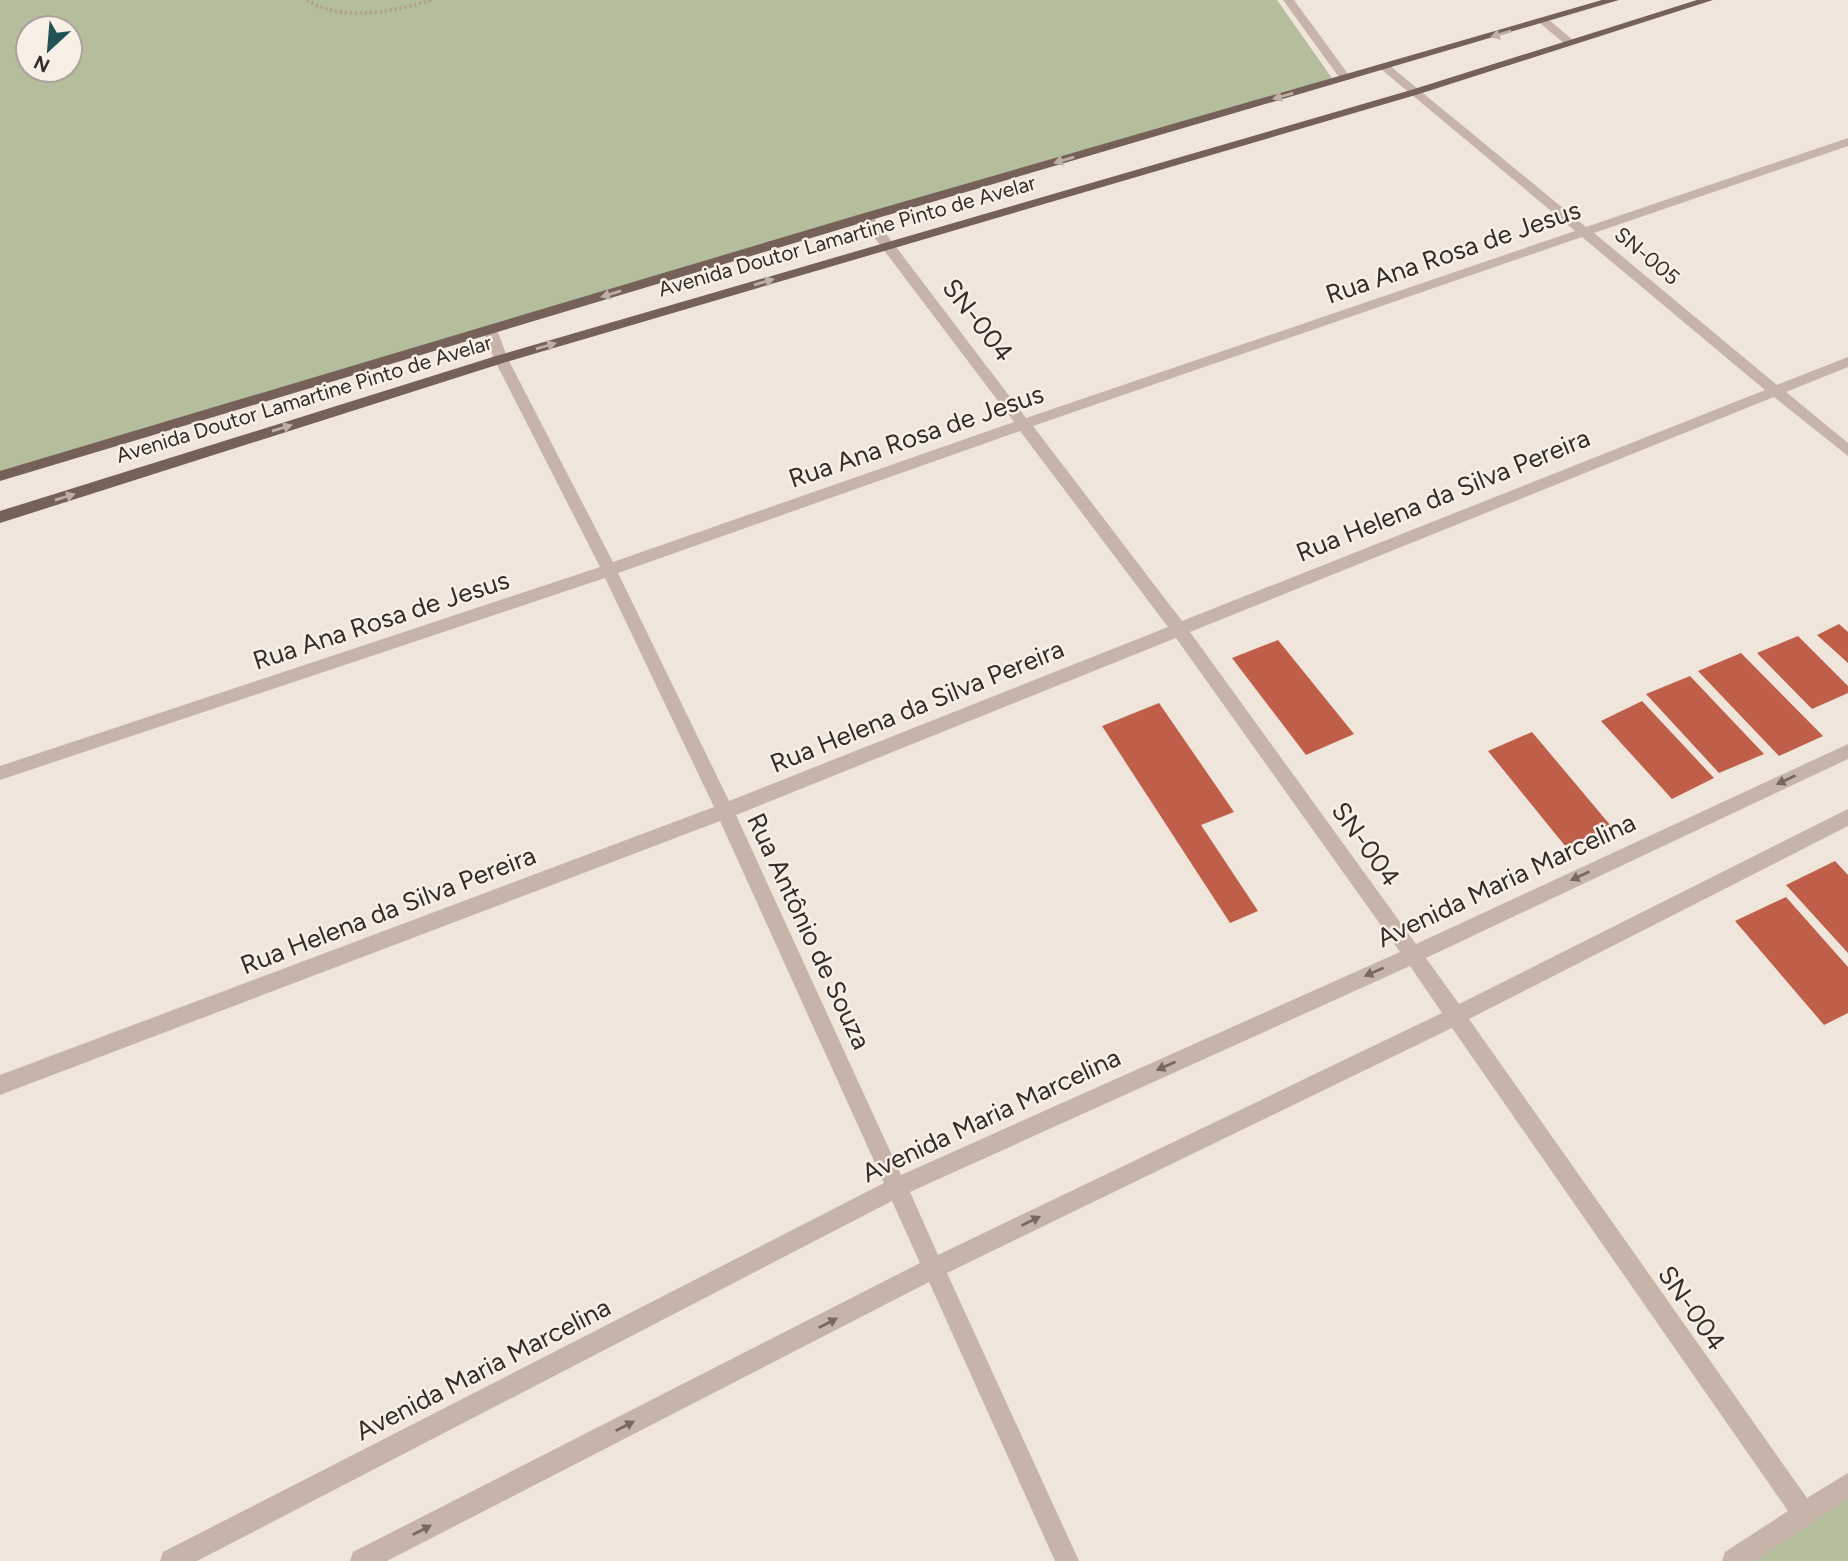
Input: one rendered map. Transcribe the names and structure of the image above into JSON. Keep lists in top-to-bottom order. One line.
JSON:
{"streets":{"main road":["Avenida Doutor Lamartine Pinto de Avelar"],"street":["Rua Ana Rosa de Jesus","SN-005","SN-004","Rua Helena da Silva Pereira","Avenida Maria Marcelina","Rua Antônio de Souza"]},"crossings":[["Avenida Doutor Lamartine Pinto de Avelar","SN-005"],["Avenida Doutor Lamartine Pinto de Avelar","SN-004"],["Avenida Doutor Lamartine Pinto de Avelar","Rua Antônio de Souza"],["Rua Ana Rosa de Jesus","SN-005"],["Rua Ana Rosa de Jesus","SN-004"],["Rua Ana Rosa de Jesus","Rua Antônio de Souza"],["SN-005","Rua Helena da Silva Pereira"],["SN-004","Rua Helena da Silva Pereira"],["SN-004","Avenida Maria Marcelina"],["Rua Helena da Silva Pereira","Rua Antônio de Souza"],["Avenida Maria Marcelina","Rua Antônio de Souza"]],"north":"bottom left"}
